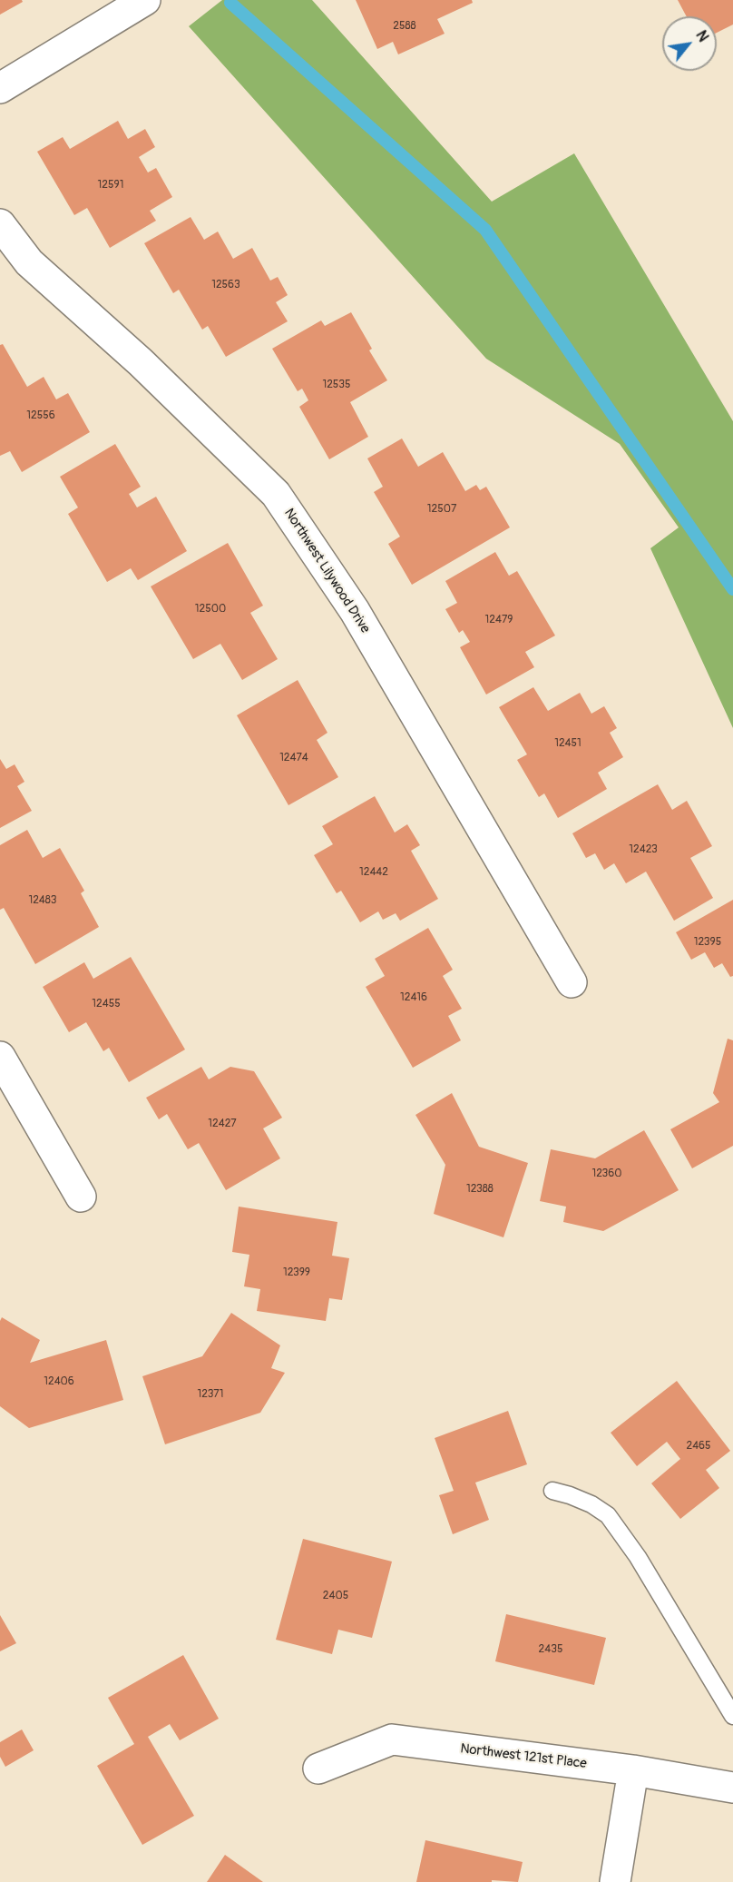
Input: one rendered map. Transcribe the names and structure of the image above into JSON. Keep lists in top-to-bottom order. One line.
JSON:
{"streets":{"street":["Northwest Lilywood Drive","Northwest 121st Place"]},"house_numbers":["2588","12591","12563","12535","12556","12507","12500","12479","12451","12474","12423","12442","12483","12395","12416","12455","12427","12360","12388","12399","12406","12371","2465","2405","2435"],"north":"top right"}
